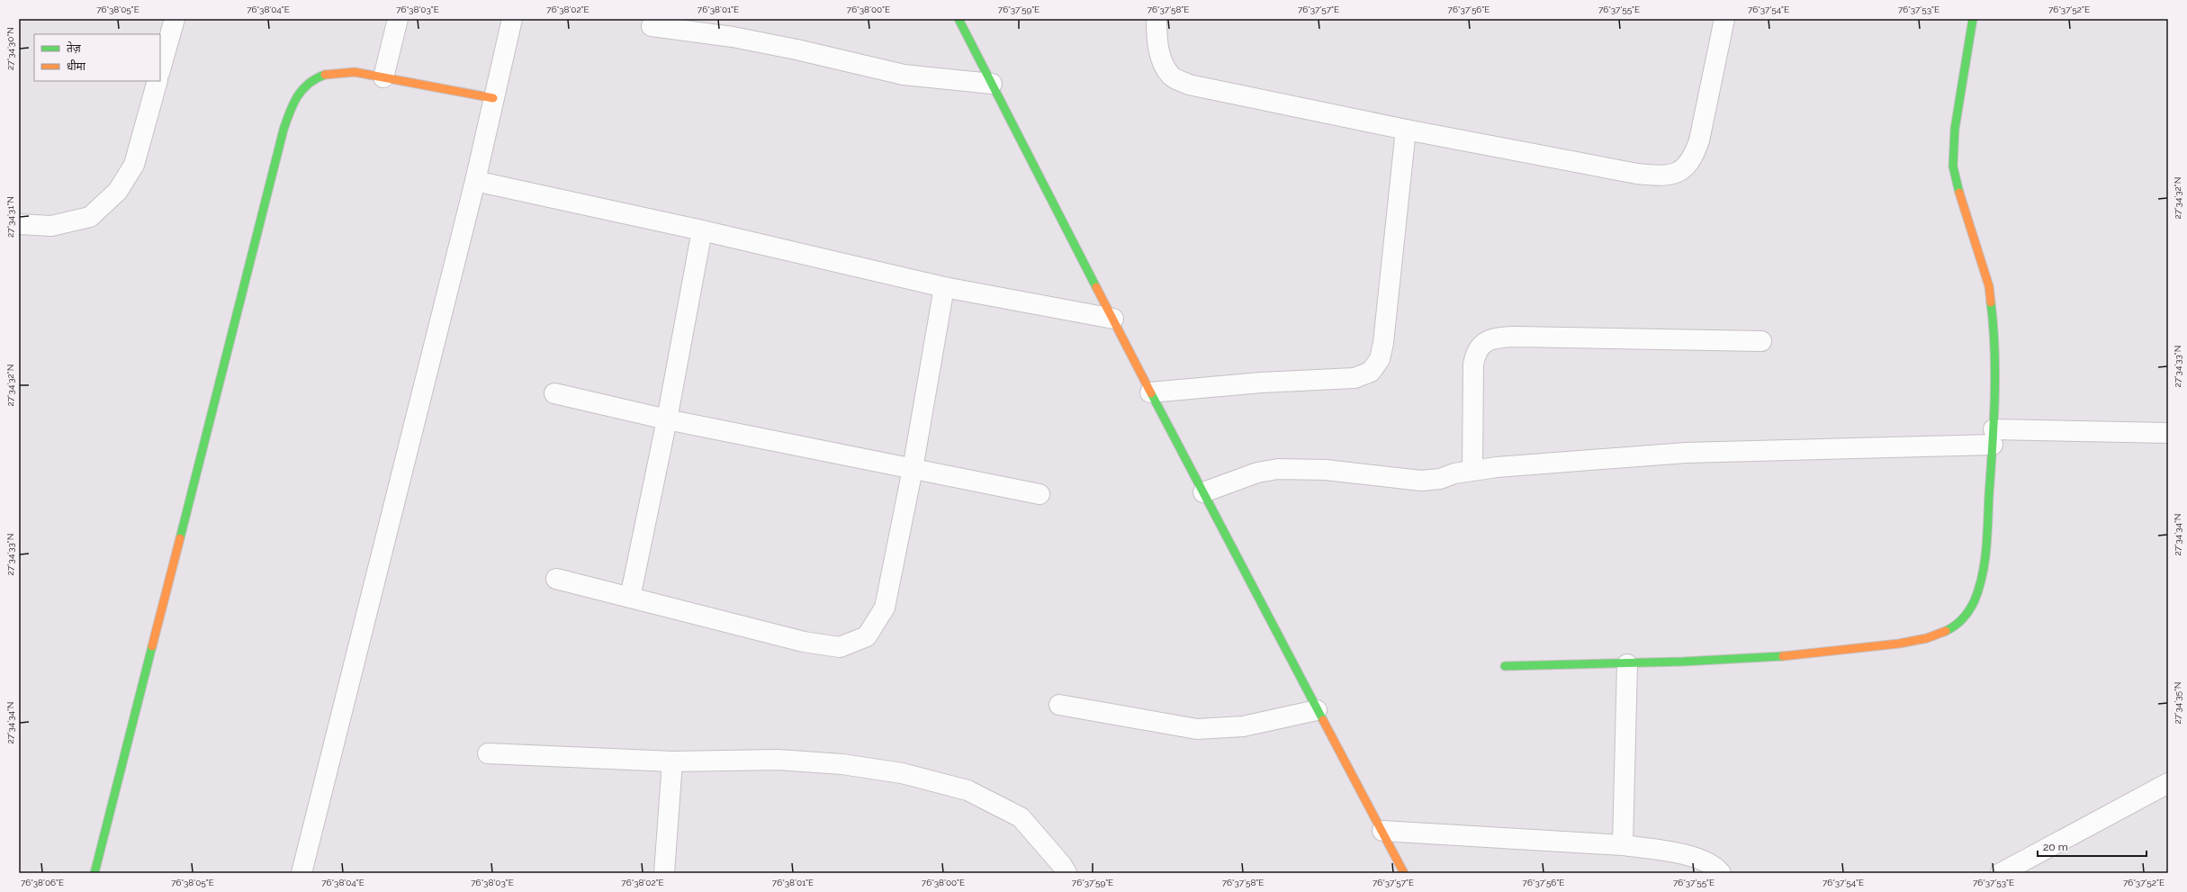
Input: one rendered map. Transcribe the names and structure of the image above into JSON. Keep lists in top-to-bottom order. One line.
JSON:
{"legend":["तेज़","धीमा"],"scale_bar":"20 m","coordinates":["76°38'05\"E","76°38'04\"E","76°38'03\"E","76°38'02\"E","76°38'01\"E","76°38'00\"E","76°37'59\"E","76°37'58\"E","76°37'57\"E","76°37'56\"E","76°37'55\"E","76°37'54\"E","76°37'53\"E","76°37'52\"E","27°34'30\"N","27°34'32\"N","27°34'31\"N","27°34'33\"N","27°34'34\"N","27°34'35\"N","76°38'06\"E"]}
